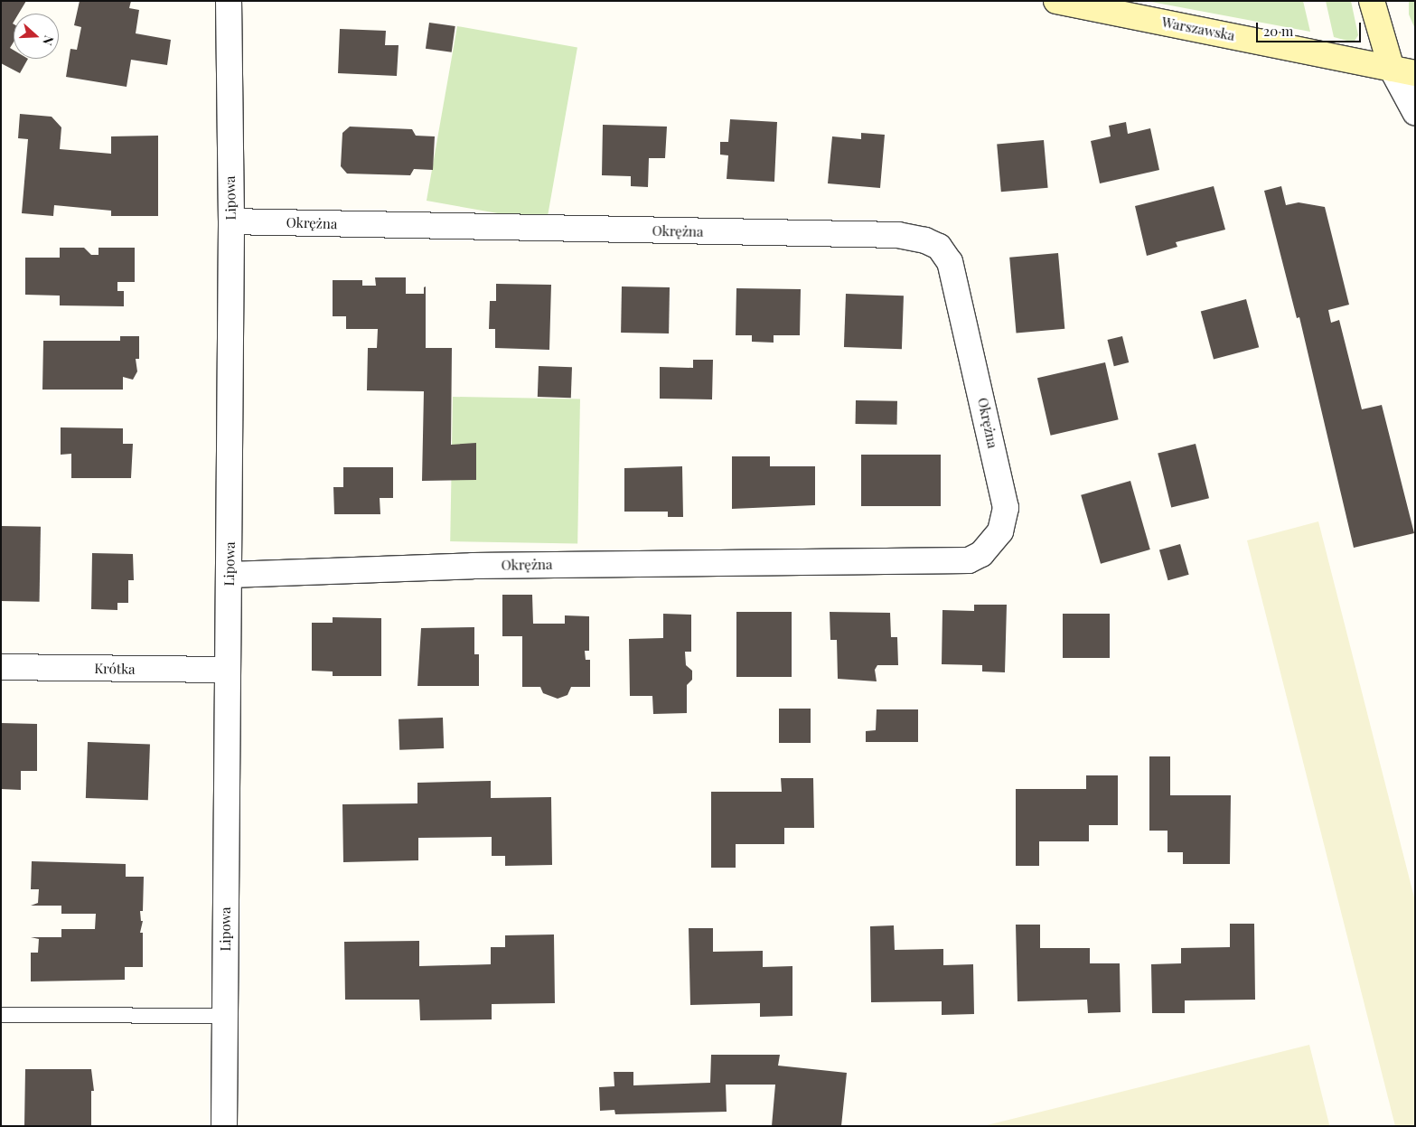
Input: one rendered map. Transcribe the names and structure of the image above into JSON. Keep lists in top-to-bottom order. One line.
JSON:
{"streets":{"main road":["Warszawska"],"street":["Lipowa","Okrężna","Krótka"]},"crossings":[["Lipowa","Okrężna"],["Lipowa","Krótka"]],"scale_bar":"20 m","north":"right"}
